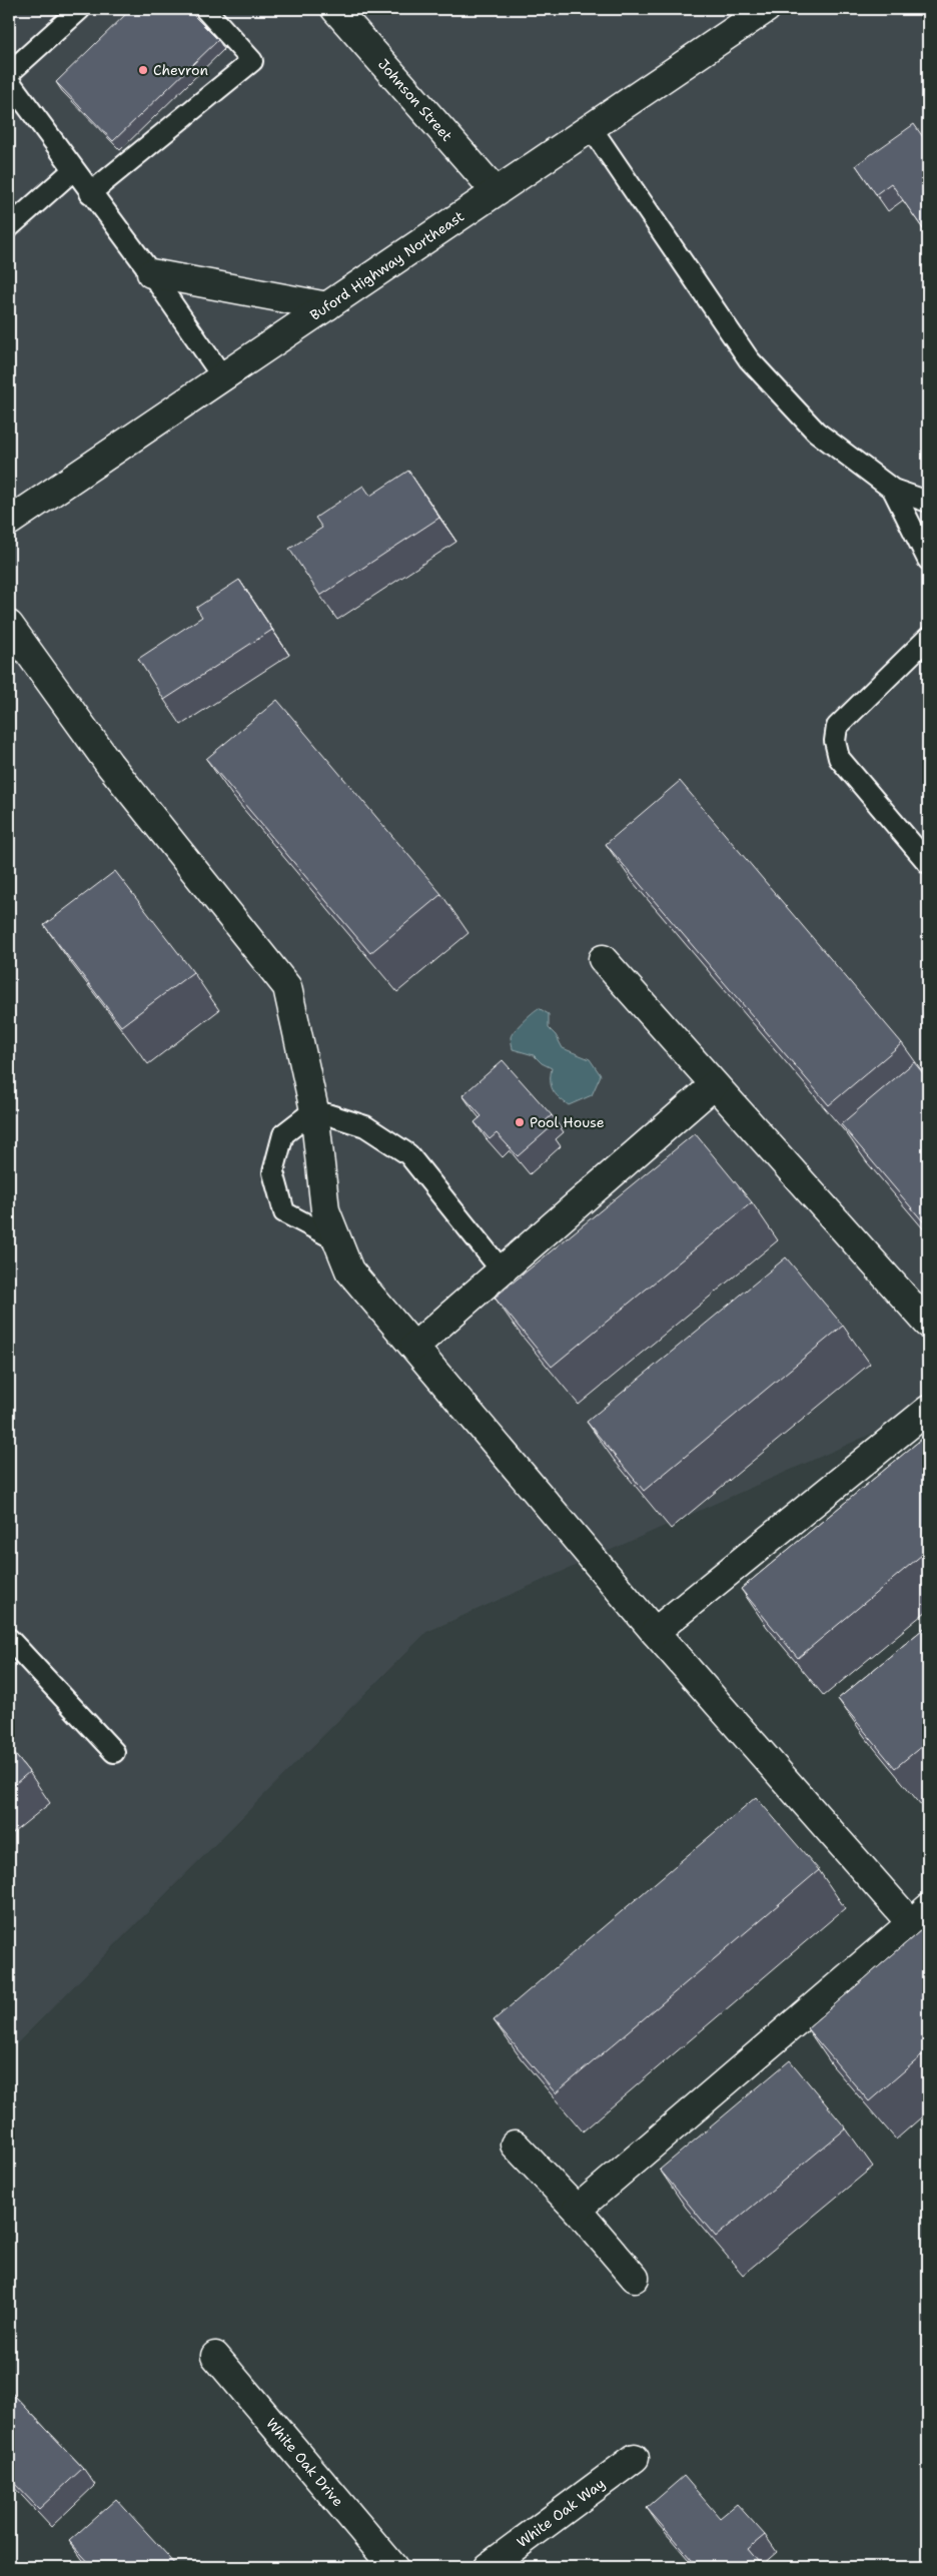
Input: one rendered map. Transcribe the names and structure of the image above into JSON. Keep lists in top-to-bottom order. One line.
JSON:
{"streets":{"street":["Johnson Street","Buford Highway Northeast","White Oak Drive","White Oak Way"]},"crossings":[["Johnson Street","Buford Highway Northeast"]],"places":["Chevron","Pool House"]}
